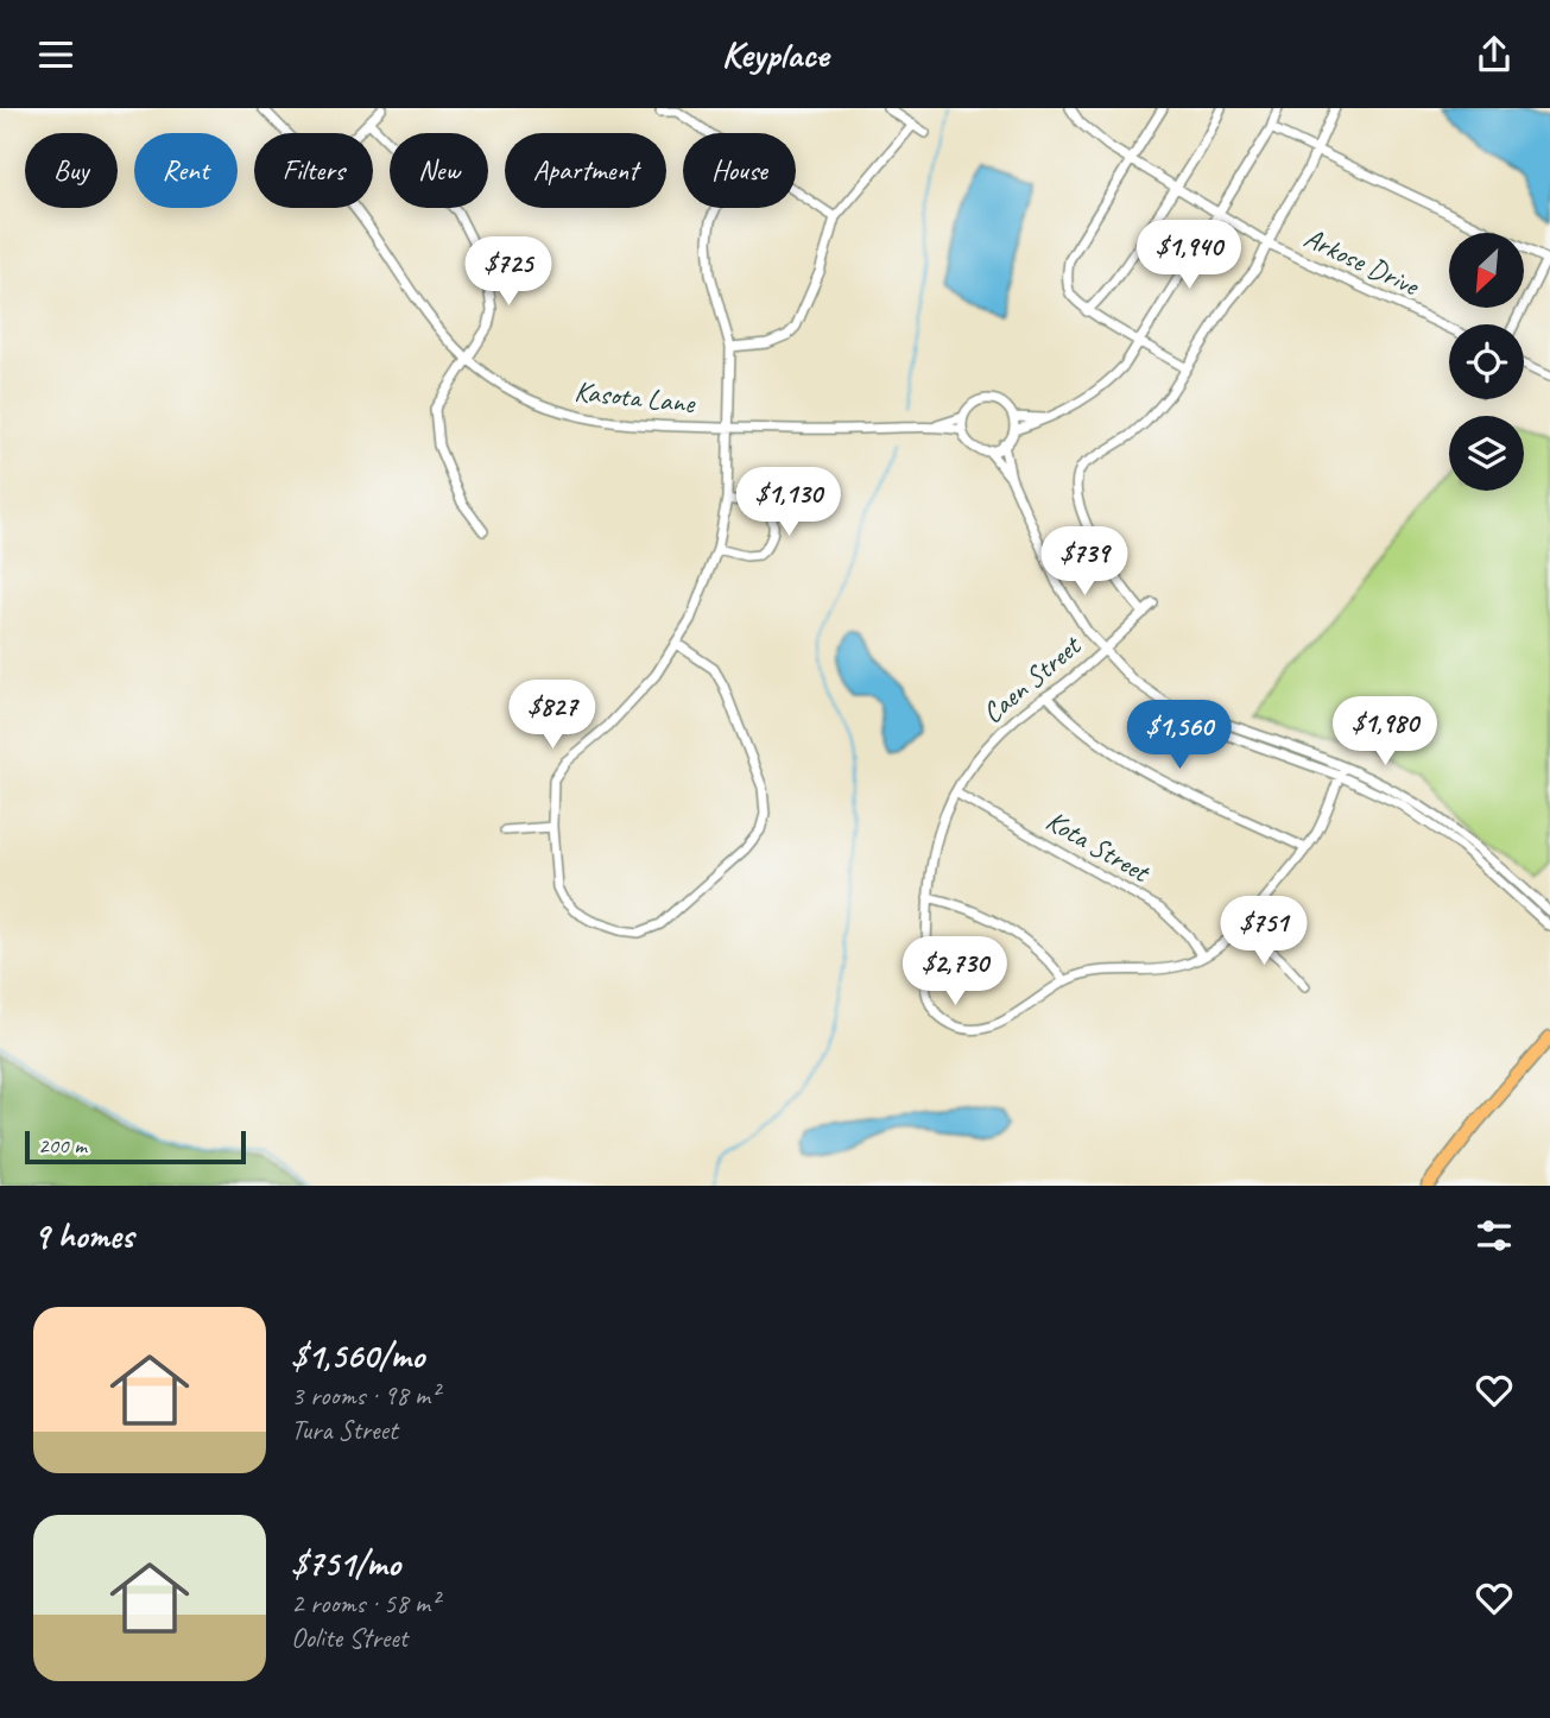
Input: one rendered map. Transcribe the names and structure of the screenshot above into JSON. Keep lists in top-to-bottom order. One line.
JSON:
{"streets":{"street":["Arkose Drive","Kasota Lane","Caen Street","Kota Street"]},"crossings":[["Arkose Drive","Kasota Lane"],["Caen Street","Kota Street"]],"scale_bar":"200 m","north":"bottom left","page":{"header":"Keyplace","chip":["Buy","Rent","Filters","New","Apartment","House"],"price":["$1,940","$725","$1,130","$739","$827","$1,980","$1,560","$751","$2,730"],"scale":"200 m","heading":"9 homes","list":[{"name":"$1,560/mo","note":"3 rooms · 98 m² · Tura Street"},{"name":"$751/mo","note":"2 rooms · 58 m² · Oolite Street"}]}}
